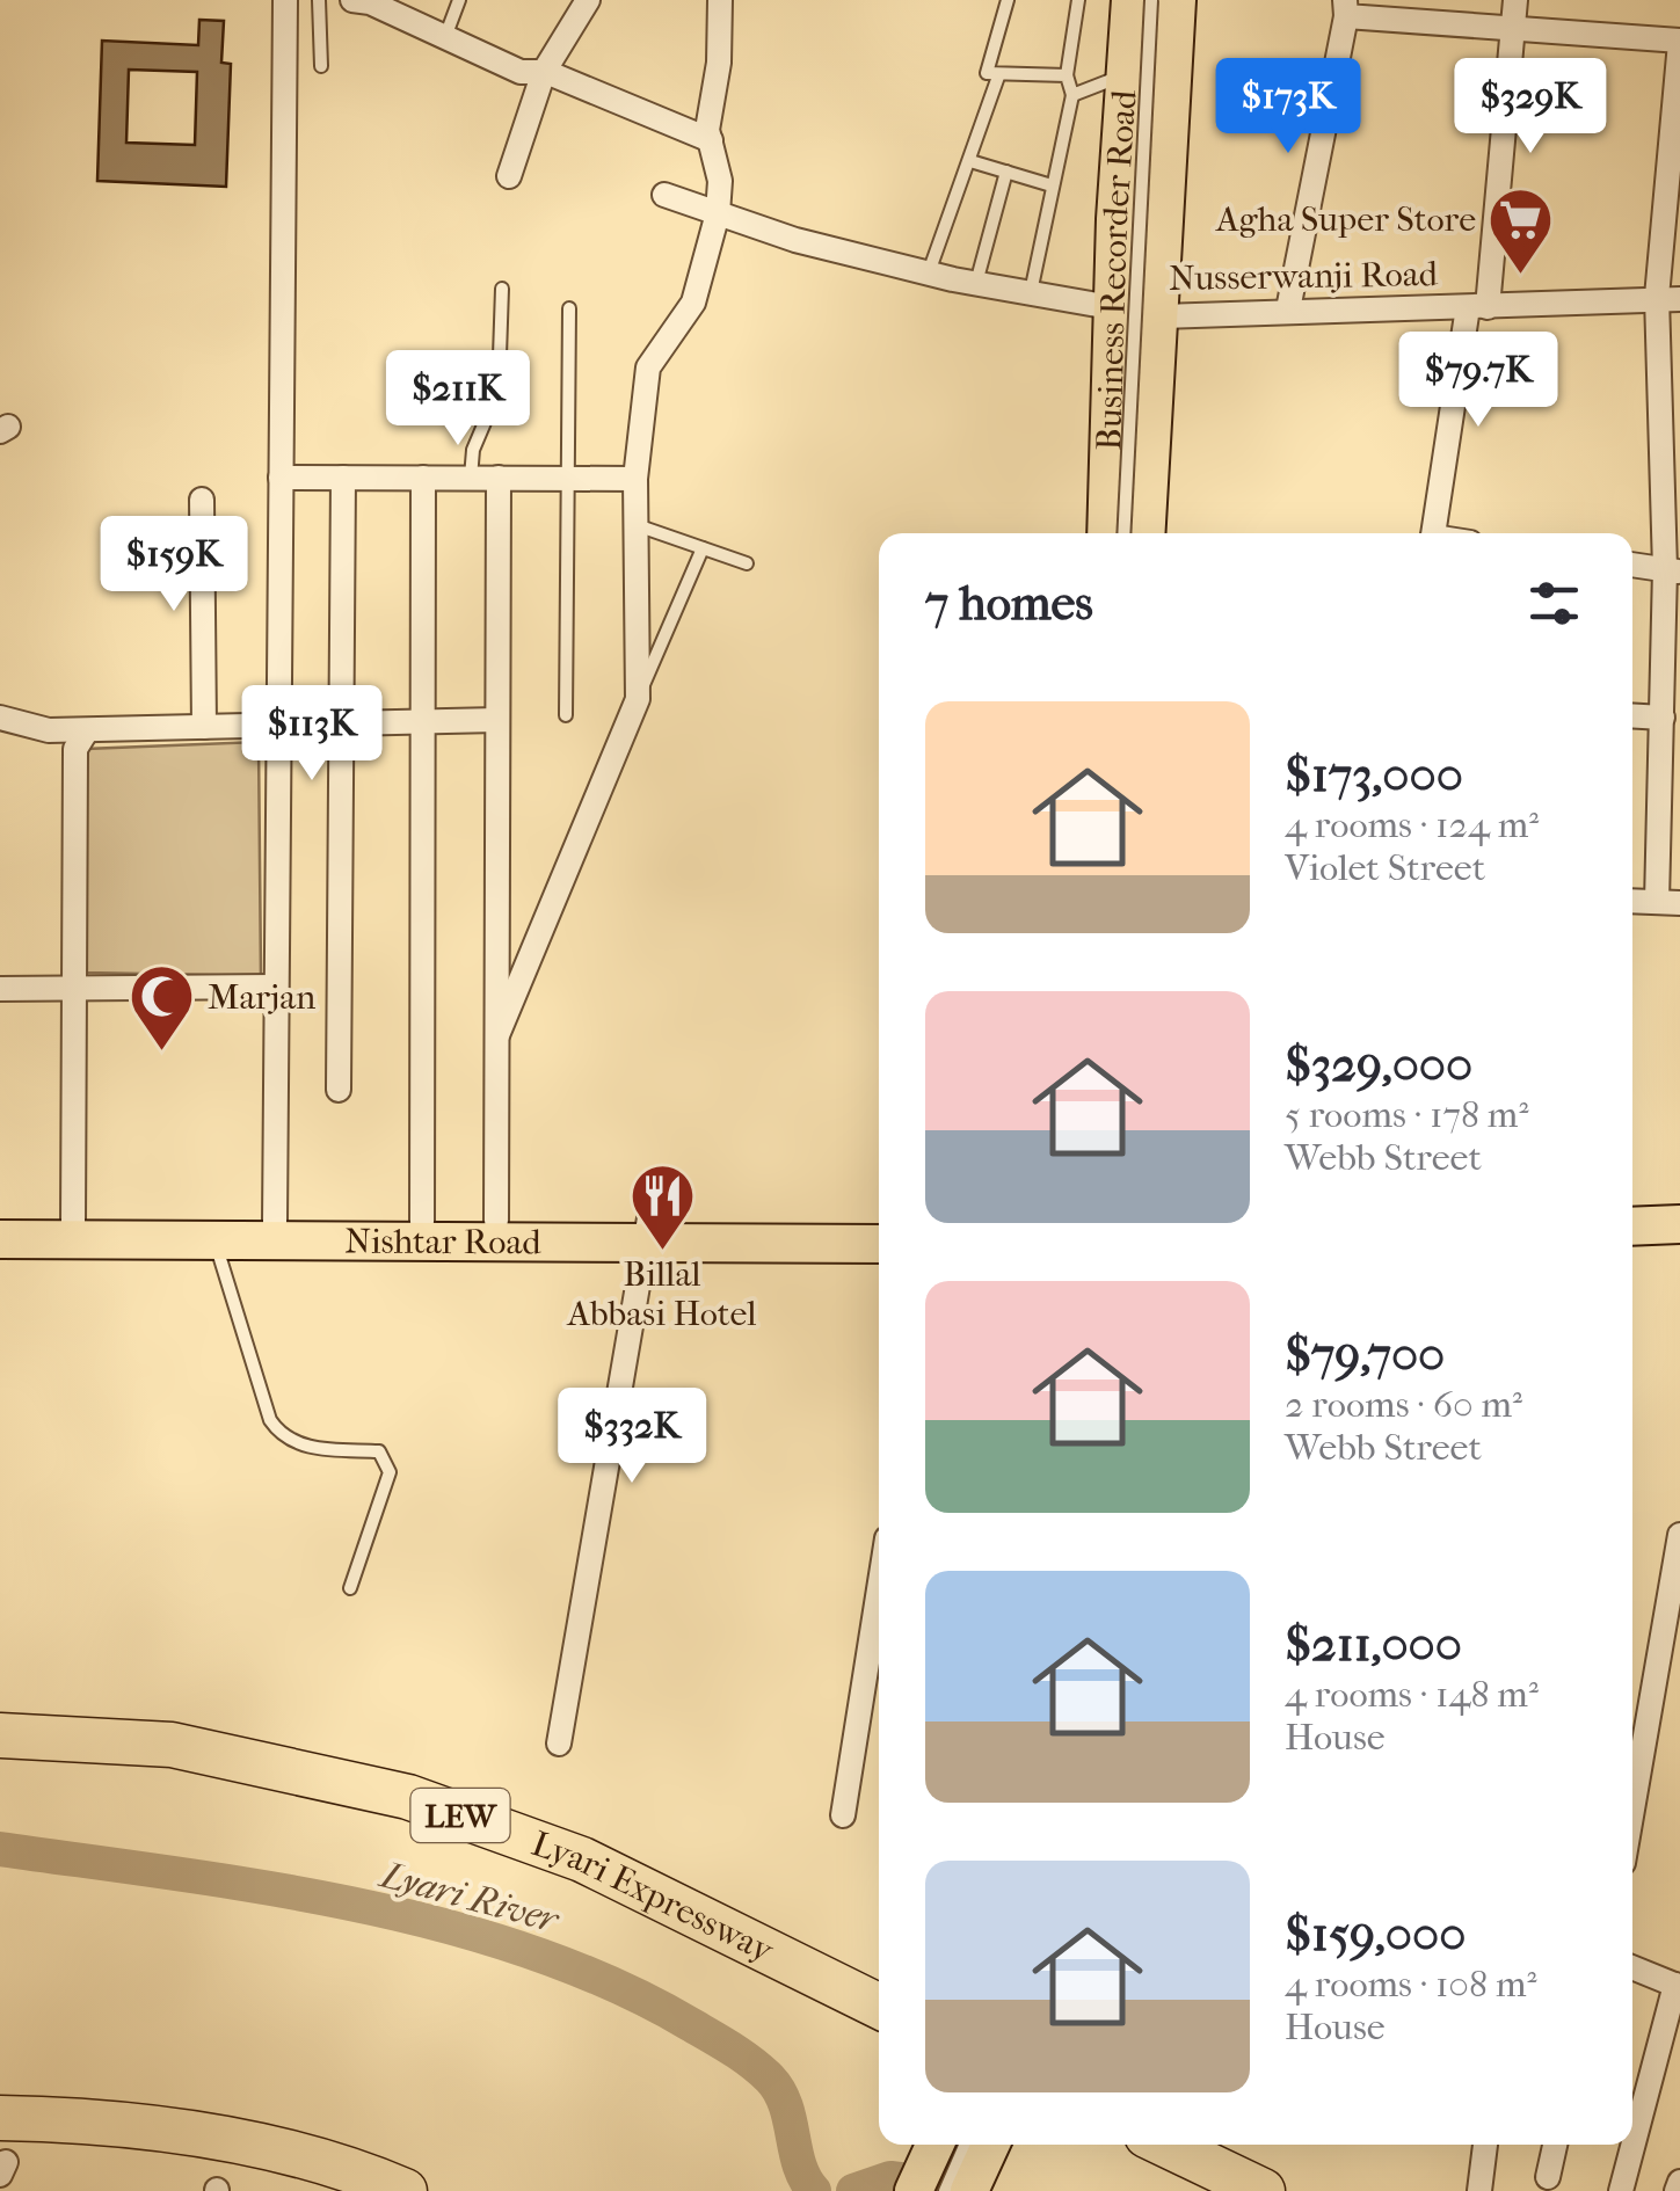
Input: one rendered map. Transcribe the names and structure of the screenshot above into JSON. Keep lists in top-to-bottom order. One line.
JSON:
{"streets":{"highway":["LEW","Lyari Expressway"],"main road":["Business Recorder Road","Nishtar Road"],"street":["Nusserwanji Road"]},"crossings":[["Business Recorder Road","Nusserwanji Road"]],"water":["Lyari River"],"places":{"supermarket":["Agha Super Store"],"mosque":["Marjan"],"restaurant":["Billal Abbasi Hotel"]},"page":{"price":["$173K","$329K","$79.7K","$211K","$159K","$113K","$332K"],"heading":"7 homes","list":[{"name":"$173,000","note":"4 rooms · 124 m² · Violet Street"},{"name":"$329,000","note":"5 rooms · 178 m² · Webb Street"},{"name":"$79,700","note":"2 rooms · 60 m² · Webb Street"},{"name":"$211,000","note":"4 rooms · 148 m² · House"},{"name":"$159,000","note":"4 rooms · 108 m² · House"}]}}
